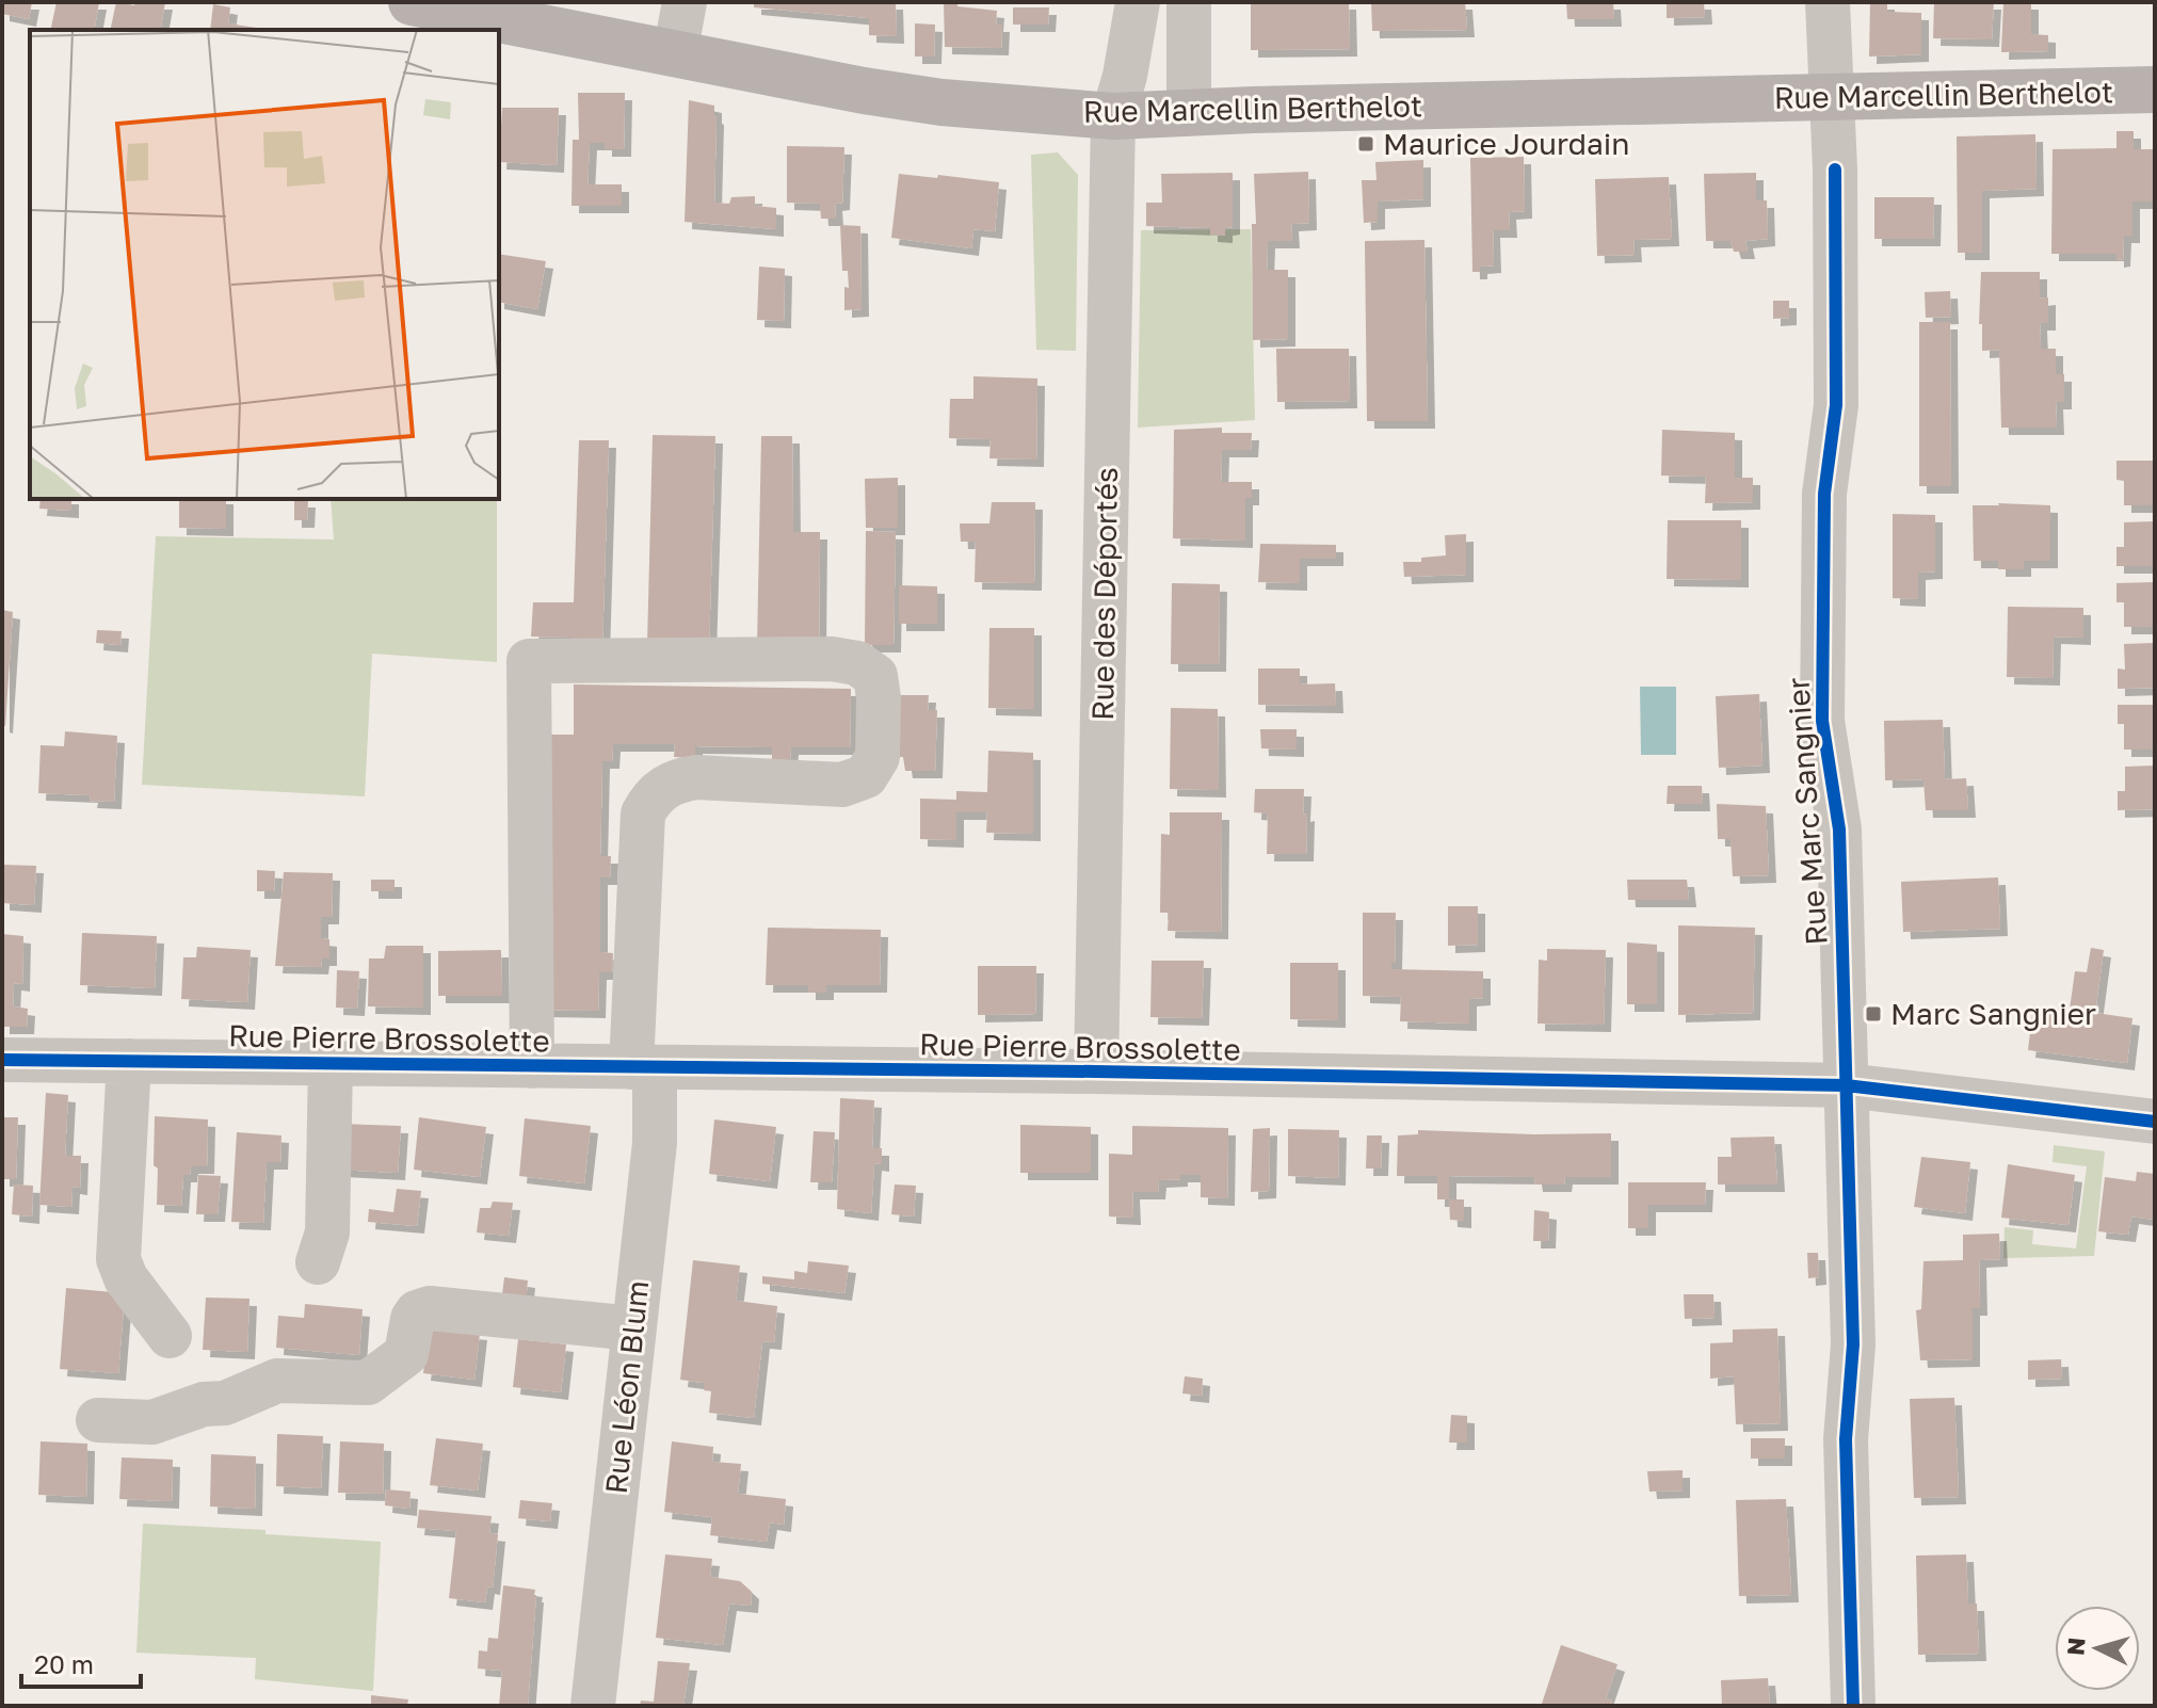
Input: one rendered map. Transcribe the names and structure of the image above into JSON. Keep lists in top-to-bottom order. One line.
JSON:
{"streets":{"main road":["Rue Marcellin Berthelot"],"street":["Rue des Déportés","Rue Marc Sangnier","Rue Pierre Brossolette","Rue Léon Blum"]},"crossings":[["Rue Marcellin Berthelot","Rue des Déportés"],["Rue Marcellin Berthelot","Rue Marc Sangnier"],["Rue des Déportés","Rue Pierre Brossolette"],["Rue Marc Sangnier","Rue Pierre Brossolette"],["Rue Pierre Brossolette","Rue Léon Blum"]],"places":{"transit":["Maurice Jourdain","Marc Sangnier"]},"scale_bar":"20 m","north":"left"}
